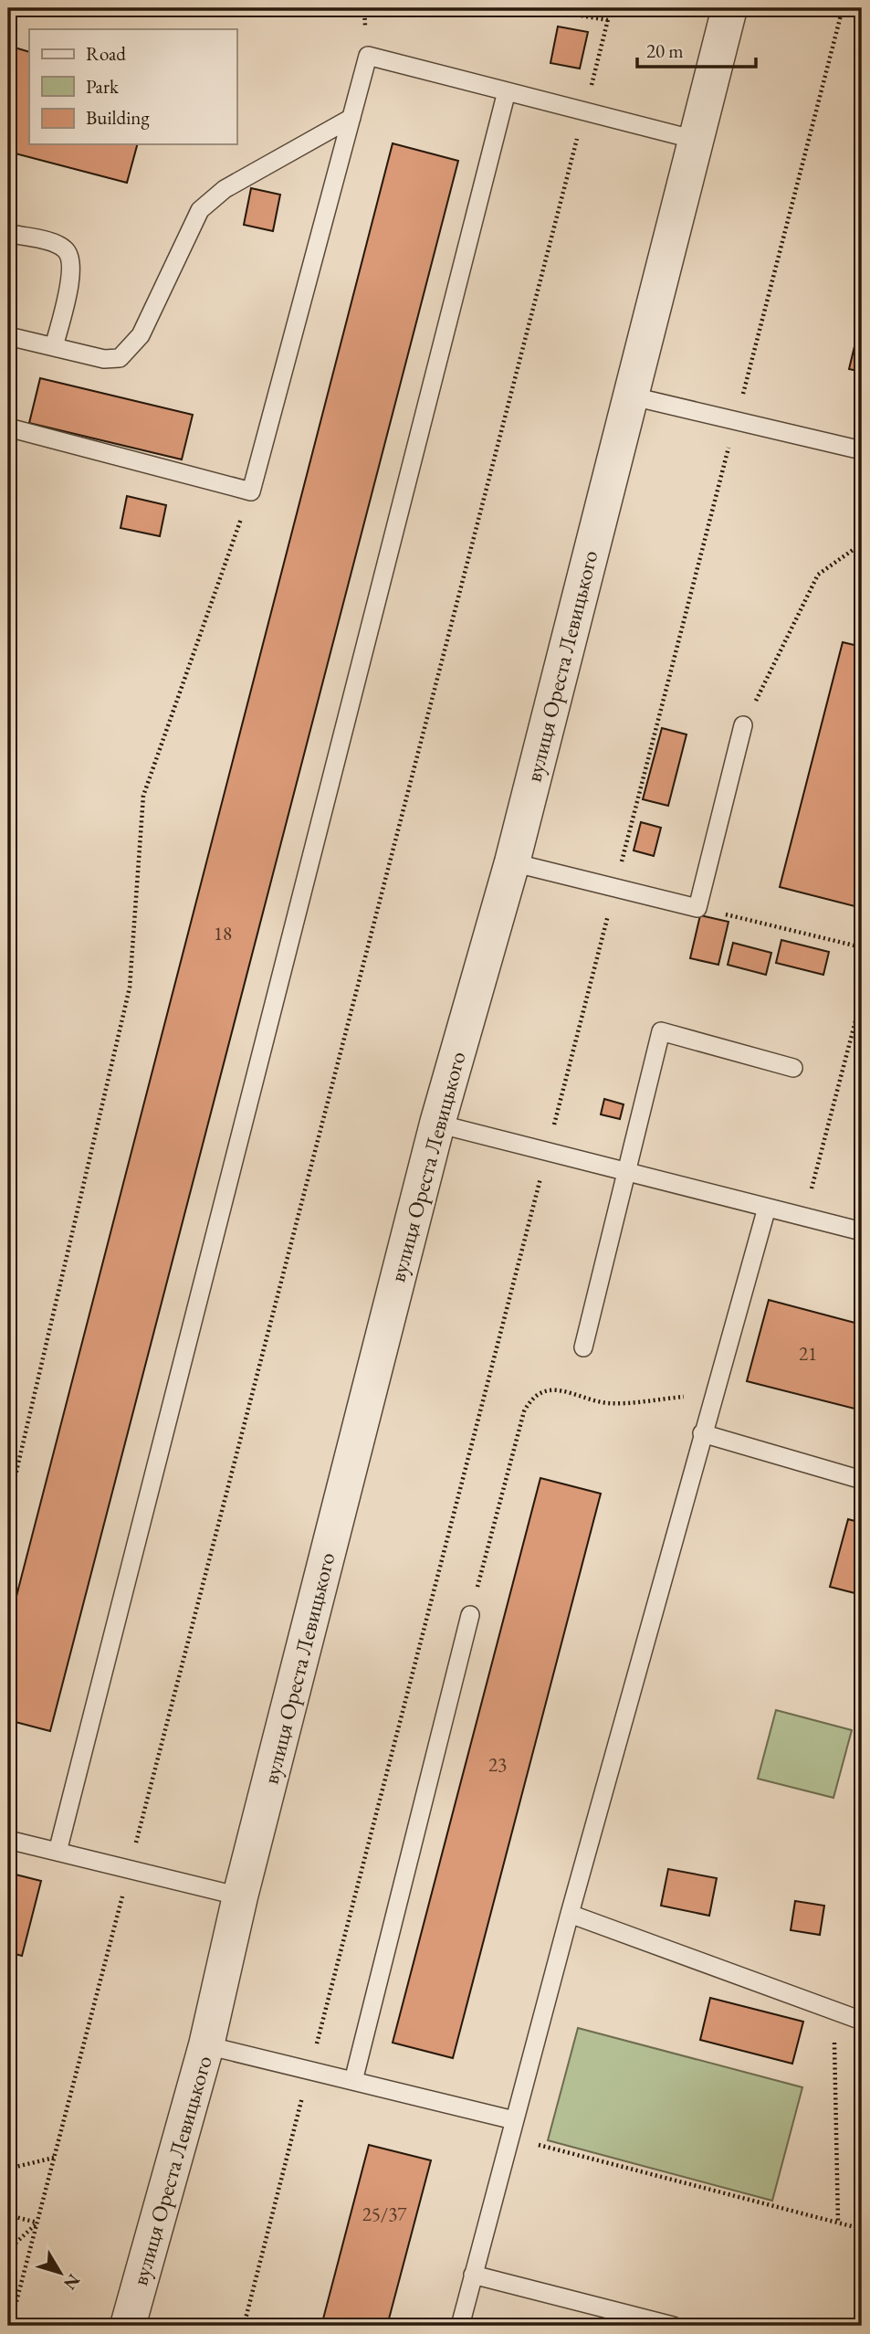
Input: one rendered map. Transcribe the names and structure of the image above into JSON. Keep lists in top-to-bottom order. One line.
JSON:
{"streets":{"street":["вулиця Ореста Левицького"]},"house_numbers":["18","21","23","25/37"],"legend":["Road","Park","Building"],"scale_bar":"20 m","north":"bottom right"}
